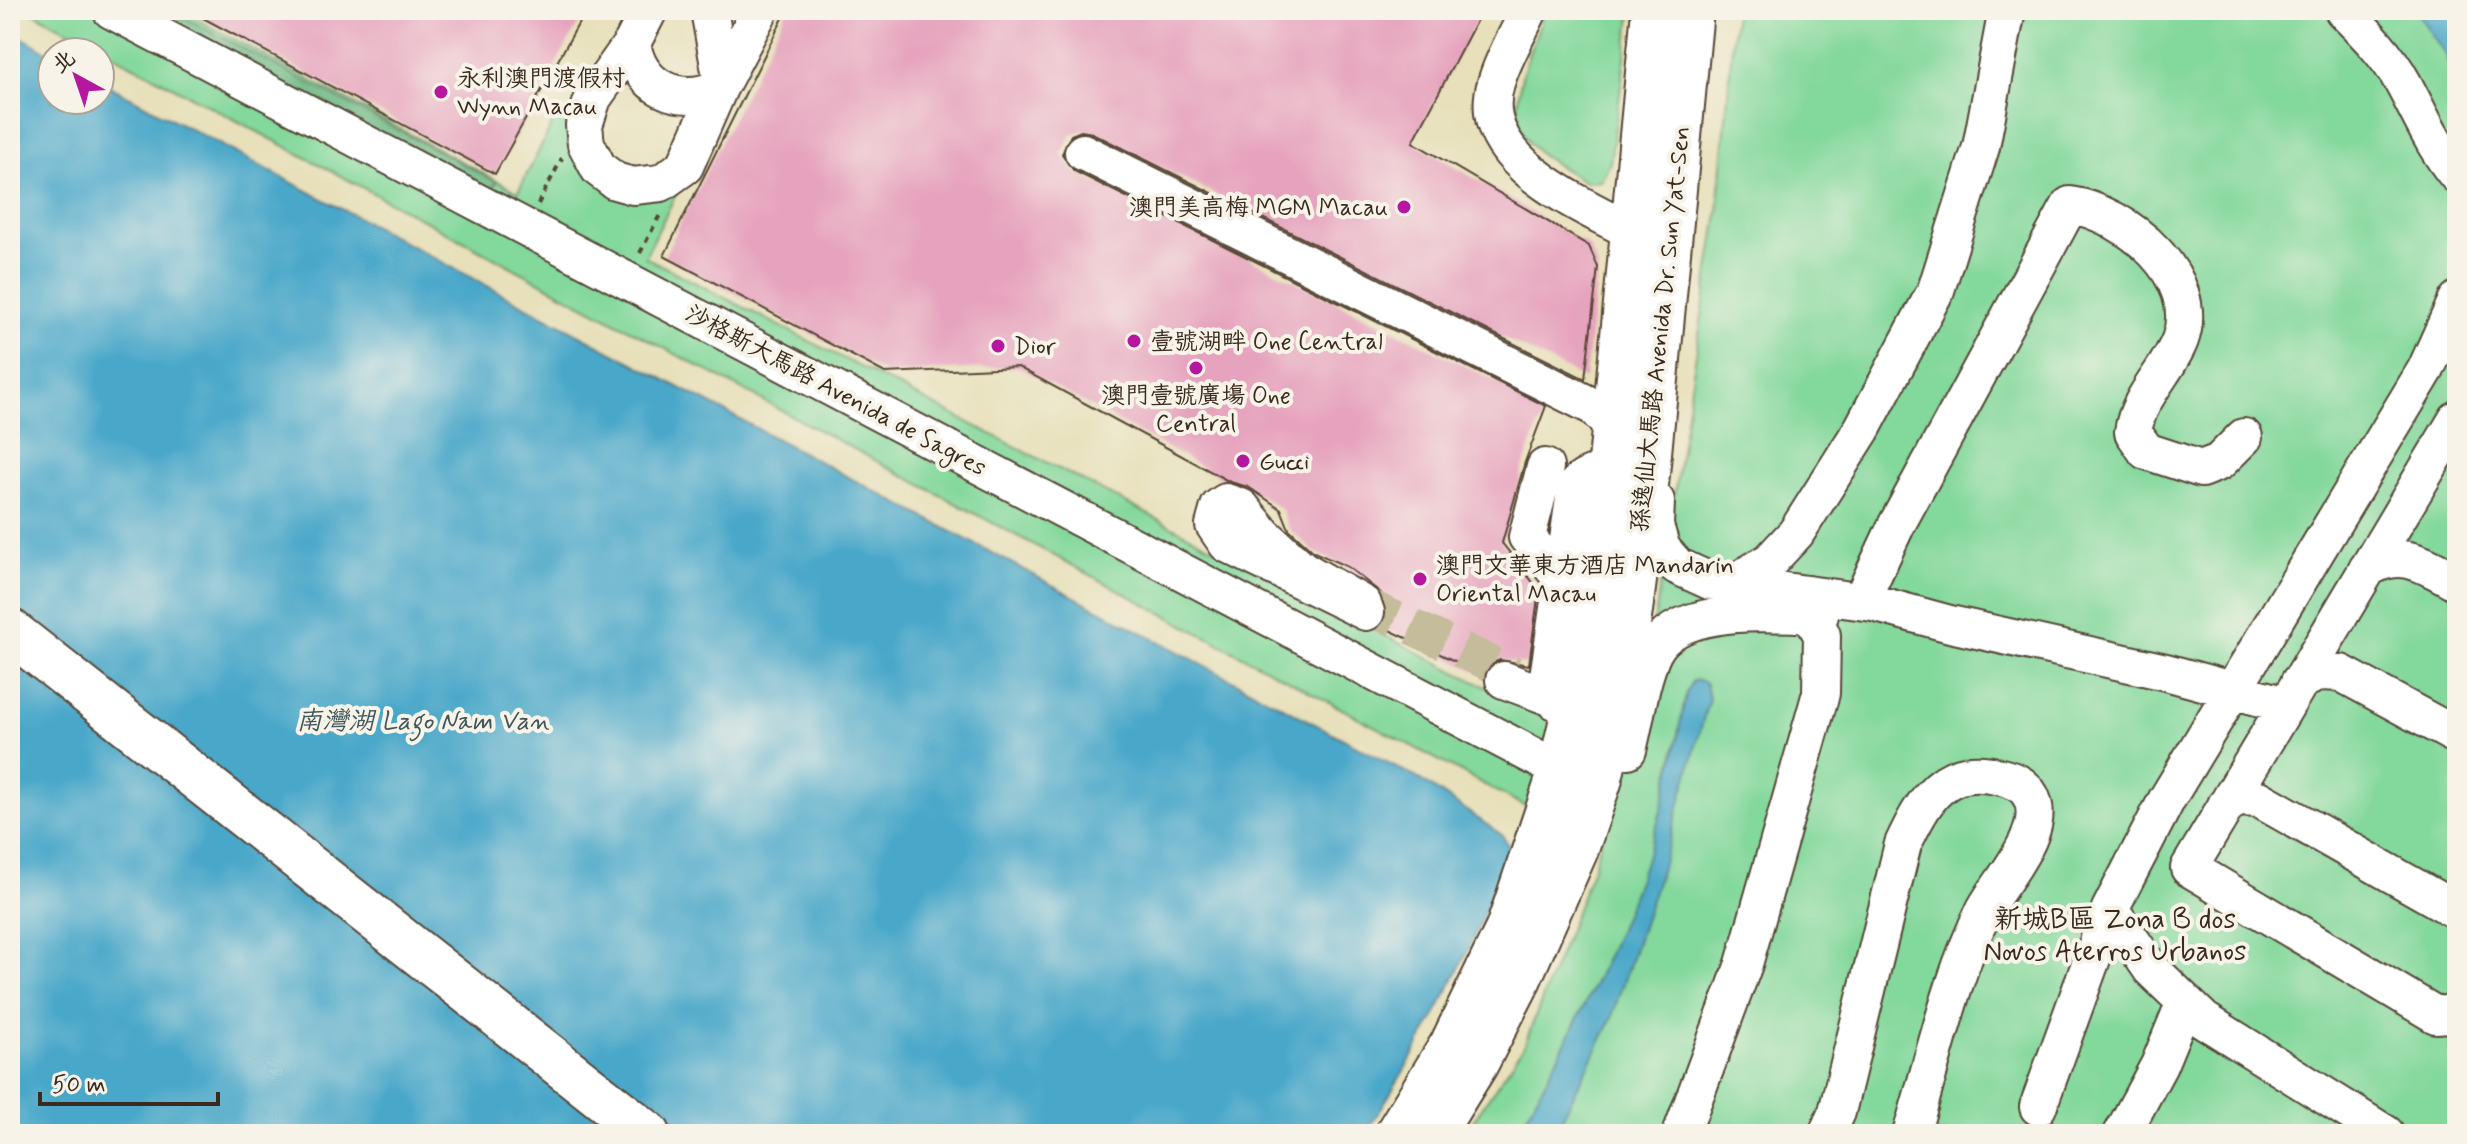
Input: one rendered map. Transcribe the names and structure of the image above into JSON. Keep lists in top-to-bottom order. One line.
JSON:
{"streets":{"main road":["孫逸仙大馬路 Avenida Dr. Sun Yat-Sen"],"street":["沙格斯大馬路 Avenida de Sagres"]},"crossings":[["孫逸仙大馬路 Avenida Dr. Sun Yat-Sen","沙格斯大馬路 Avenida de Sagres"]],"districts":["新城B區 Zona B dos Novos Aterros Urbanos"],"water":["南灣湖 Lago Nam Van"],"places":["永利澳門渡假村 Wynn Macau","澳門美高梅 MGM Macau","壹號湖畔 One Central","Dior","澳門壹號廣塲 One Central","Gucci","澳門文華東方酒店 Mandarin Oriental Macau"],"scale_bar":"50 m","north":"top left"}
